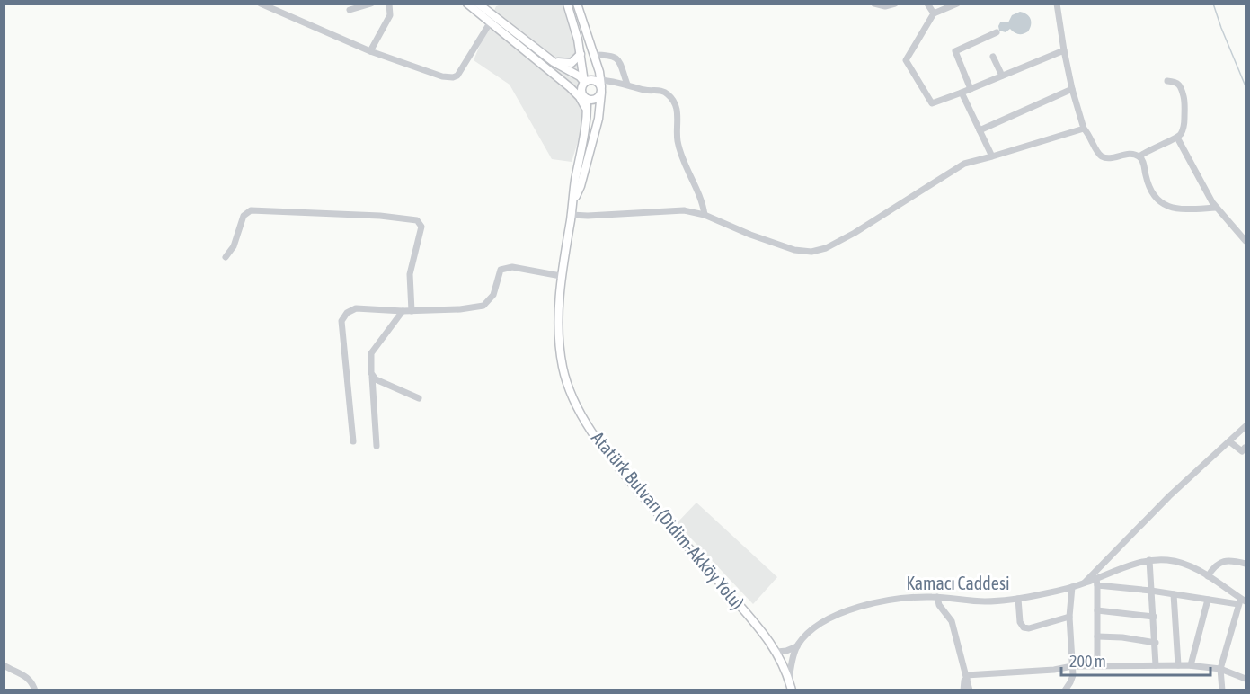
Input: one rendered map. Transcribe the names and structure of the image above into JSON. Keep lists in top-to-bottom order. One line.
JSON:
{"streets":{"main road":["Atatürk Bulvarı (Didim-Akköy Yolu)"],"street":["Kamacı Caddesi"]},"scale_bar":"200 m"}
